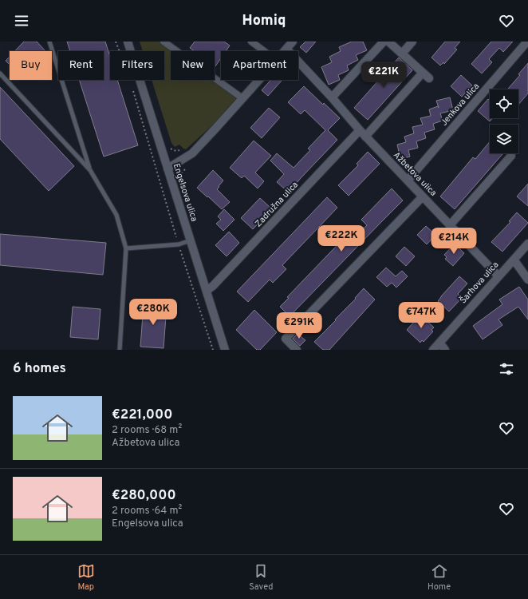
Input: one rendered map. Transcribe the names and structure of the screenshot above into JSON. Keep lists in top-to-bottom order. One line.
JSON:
{"streets":{"street":["Jenkova ulica","Ažbetova ulica","Engelsova ulica","Zadružna ulica","Šarhova ulica"]},"crossings":[["Jenkova ulica","Ažbetova ulica"],["Ažbetova ulica","Zadružna ulica"],["Ažbetova ulica","Šarhova ulica"],["Engelsova ulica","Zadružna ulica"]],"page":{"header":"Homiq","chip":["Buy","Rent","Filters","New","Apartment"],"price":["€221K","€222K","€214K","€280K","€747K","€291K"],"heading":"6 homes","list":[{"name":"€221,000","note":"2 rooms · 68 m² · Ažbetova ulica"},{"name":"€280,000","note":"2 rooms · 64 m² · Engelsova ulica"}],"tabs":["Map","Saved","Home"]}}
